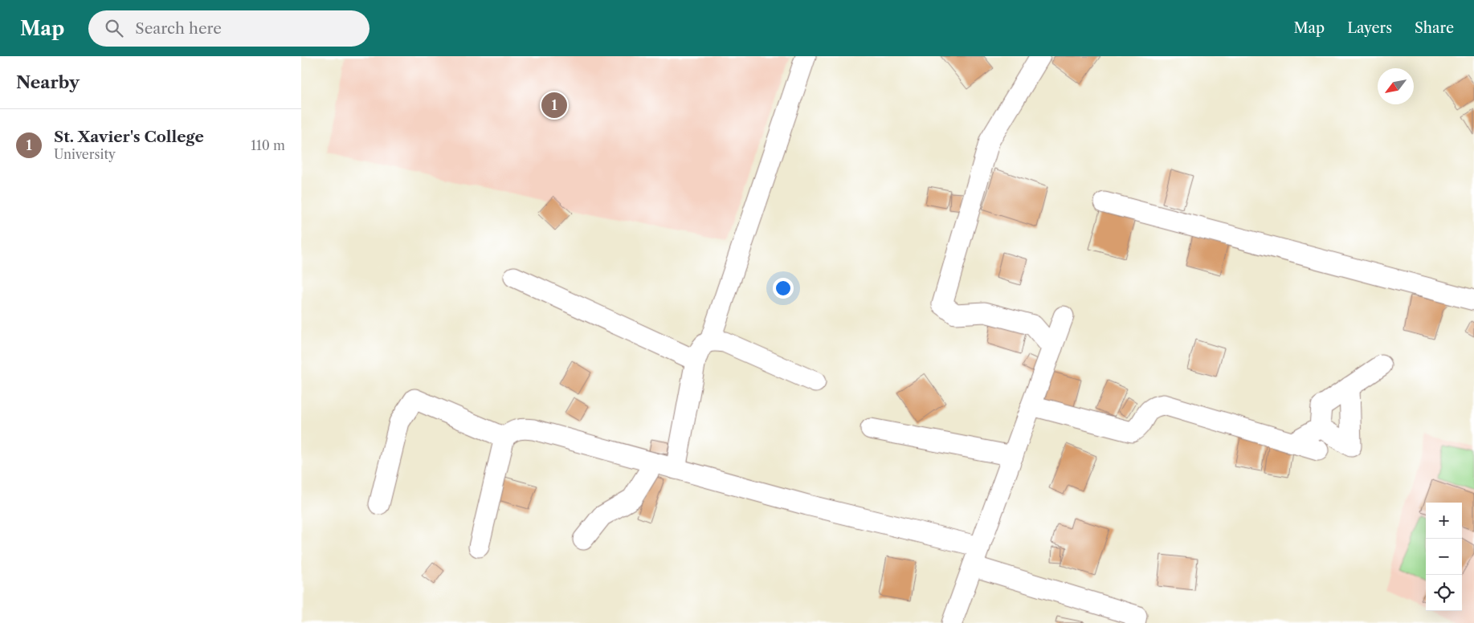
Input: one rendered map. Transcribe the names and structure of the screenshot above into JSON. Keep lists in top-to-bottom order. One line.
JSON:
{"north":"bottom left","page":{"header":"Map","search":"Search here","nav":["Map","Layers","Share"],"heading":"Nearby","pins":"1","list":[{"mark":"1","name":"St. Xavier's College","note":"University","value":"110 m"}],"map_buttons":["+","−"]}}
